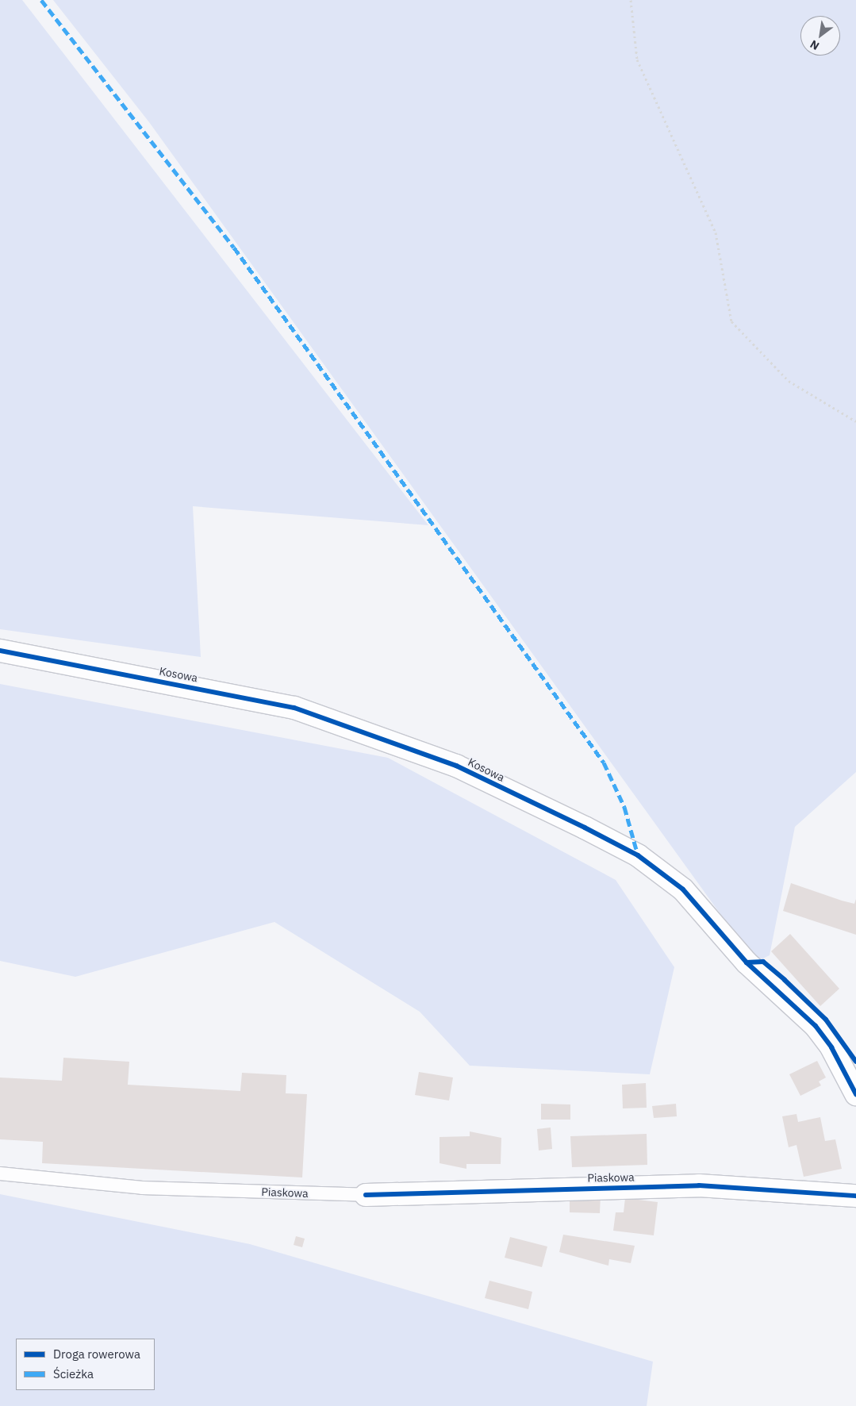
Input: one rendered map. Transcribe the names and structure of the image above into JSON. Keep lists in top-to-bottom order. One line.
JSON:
{"streets":{"street":["Kosowa","Piaskowa"]},"legend":["Droga rowerowa","Ścieżka"],"north":"bottom left"}
